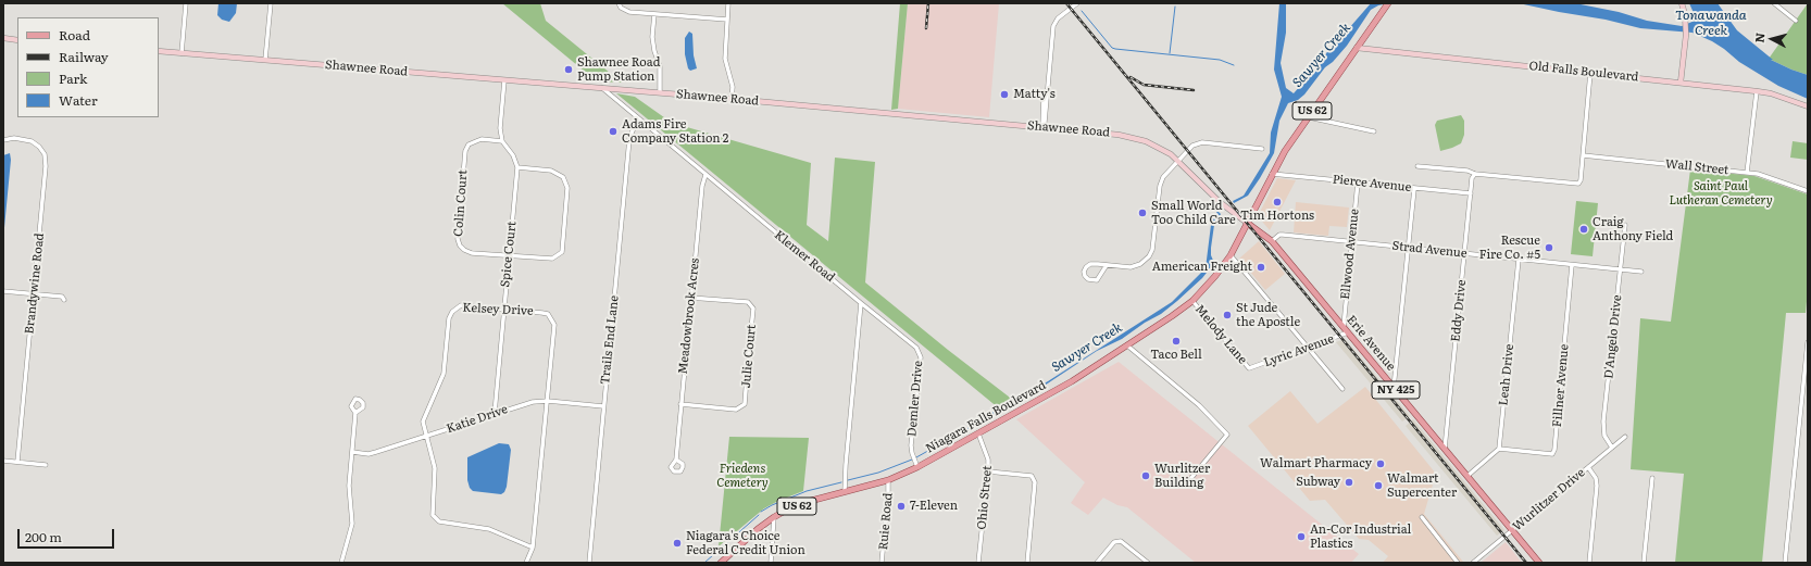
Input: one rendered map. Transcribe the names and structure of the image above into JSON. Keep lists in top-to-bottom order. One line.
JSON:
{"streets":{"main road":["Shawnee Road","Old Falls Boulevard","US 62","Erie Avenue","NY 425","Niagara Falls Boulevard"],"street":["Wall Street","Pierce Avenue","Colin Court","Strad Avenue","Spice Court","Ellwood Avenue","Klemer Road","Brandywine Road","Kelsey Drive","Eddy Drive","Meadowbrook Acres","Melody Lane","D'Angelo Drive","Trails End Lane","Lyric Avenue","Julie Court","Leah Drive","Fillner Avenue","Demler Drive","Katie Drive","Ohio Street","Wurlitzer Drive","Ruie Road"]},"crossings":[["Shawnee Road","Klemer Road"],["Shawnee Road","Erie Avenue"],["Shawnee Road","Niagara Falls Boulevard"],["Old Falls Boulevard","Niagara Falls Boulevard"],["Pierce Avenue","Ellwood Avenue"],["Pierce Avenue","Eddy Drive"],["Pierce Avenue","Niagara Falls Boulevard"],["Colin Court","Spice Court"],["Strad Avenue","Ellwood Avenue"],["Strad Avenue","Eddy Drive"],["Strad Avenue","D'Angelo Drive"],["Strad Avenue","Erie Avenue"],["Strad Avenue","Leah Drive"],["Strad Avenue","Fillner Avenue"],["Spice Court","Kelsey Drive"],["Spice Court","Katie Drive"],["Ellwood Avenue","Erie Avenue"],["Klemer Road","Meadowbrook Acres"],["Klemer Road","Trails End Lane"],["Klemer Road","Demler Drive"],["Kelsey Drive","Katie Drive"],["Eddy Drive","Erie Avenue"],["Meadowbrook Acres","Julie Court"],["Melody Lane","Lyric Avenue"],["Melody Lane","Niagara Falls Boulevard"],["D'Angelo Drive","Wurlitzer Drive"],["Trails End Lane","Katie Drive"],["Erie Avenue","Lyric Avenue"],["Erie Avenue","Niagara Falls Boulevard"],["Erie Avenue","Wurlitzer Drive"],["Leah Drive","Fillner Avenue"],["Demler Drive","Niagara Falls Boulevard"],["Niagara Falls Boulevard","Ohio Street"],["Niagara Falls Boulevard","Ruie Road"]],"water":["Tonawanda Creek","Sawyer Creek"],"parks":["Saint Paul Lutheran Cemetery","Friedens Cemetery"],"places":["Shawnee Road Pump Station","Matty's","Adams Fire Company Station 2","Tim Hortons","Small World Too Child Care","Craig Anthony Field","Rescue Fire Co. #5","American Freight","St Jude the Apostle","Taco Bell","Walmart Pharmacy","Wurlitzer Building","Subway","Walmart Supercenter","7-Eleven","An-Cor Industrial Plastics","Niagara's Choice Federal Credit Union"],"legend":["Road","Railway","Park","Water"],"scale_bar":"200 m","north":"left"}
